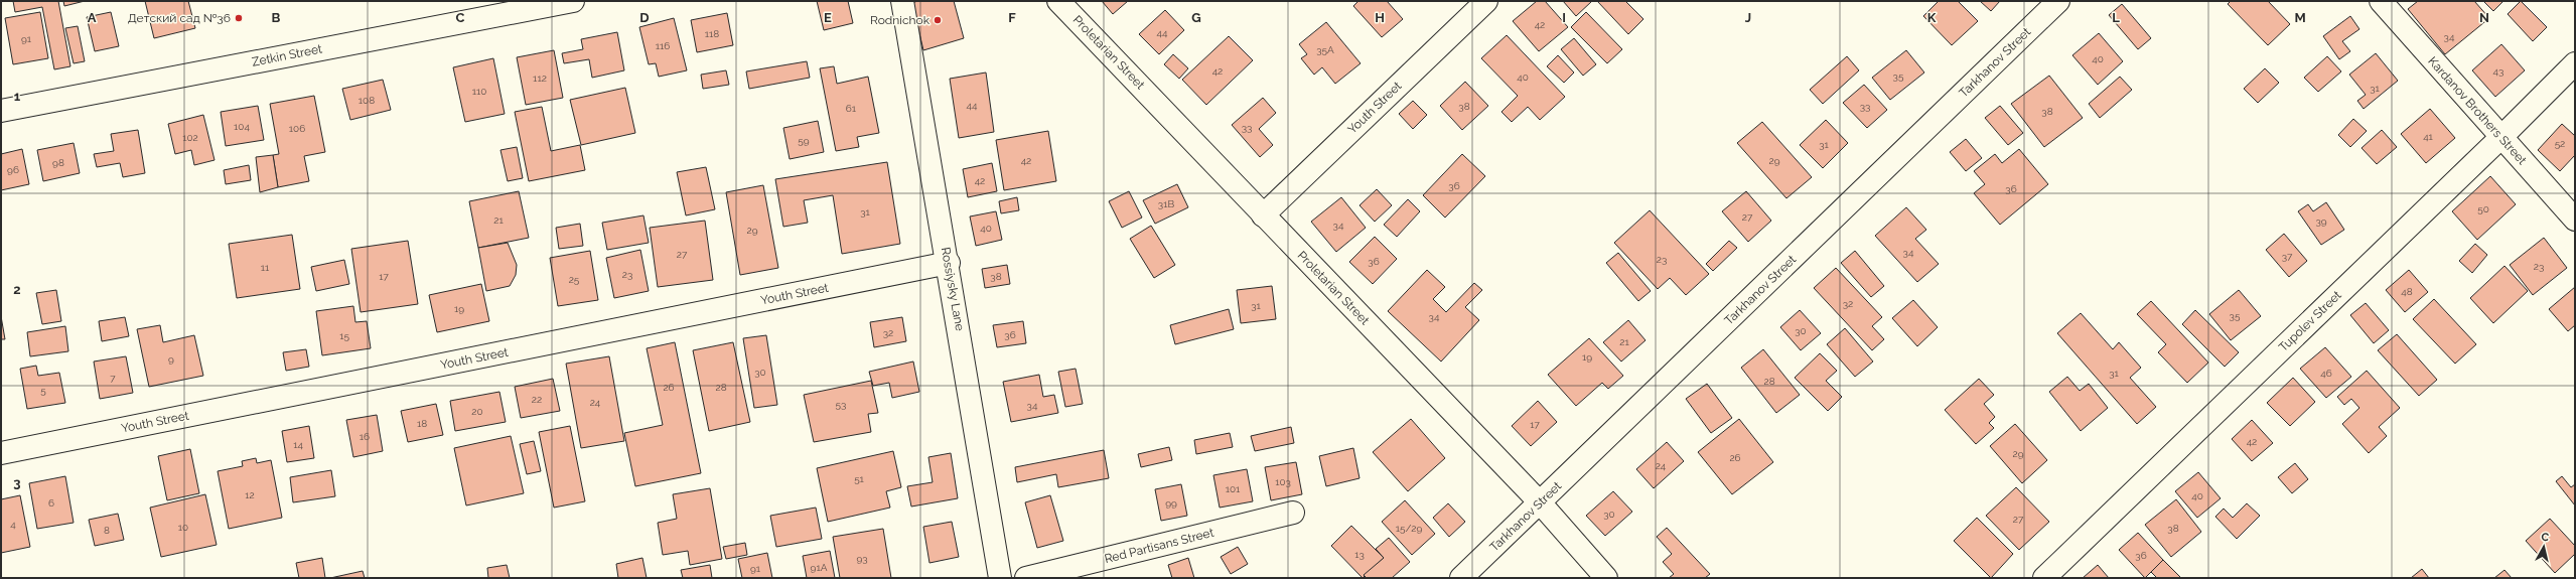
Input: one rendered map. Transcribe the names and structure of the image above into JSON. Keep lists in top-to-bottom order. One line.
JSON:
{"streets":{"street":["Proletarian Street","Zetkin Street","Tarkhanov Street","Youth Street","Kardanov Brothers Street","Rossiysky Lane","Tupolev Street","Red Partisans Street"]},"crossings":[["Proletarian Street","Tarkhanov Street"],["Proletarian Street","Youth Street"],["Youth Street","Rossiysky Lane"],["Kardanov Brothers Street","Tupolev Street"]],"places":["Детский сад №36","Rodnichok"],"house_numbers":["42","44","118","34","91","116","35А","40","42","43","35","40","112","31","110","108","44","38","33","61","38","104","33","106","41","102","59","52","31","42","29","98","96","42","36","36","31В","50","31","27","21","39","34","40","29","34","27","37","23","36","23","11","23","17","38","25","48","32","31","19","35","34","30","32","36","15","21","19","9","30","31","46","7","28","26","28","5","22","24","53","34","20","18","17","16","42","14","29","26","24","51","103","101","12","40","6","99","30","27","4","10","15/29","38","8","13","36","93","91А","91"],"north":"top","grid":{"columns":["A","B","C","D","E","F","G","H","I","J","K","L","M","N"],"rows":["1","2","3"]}}
